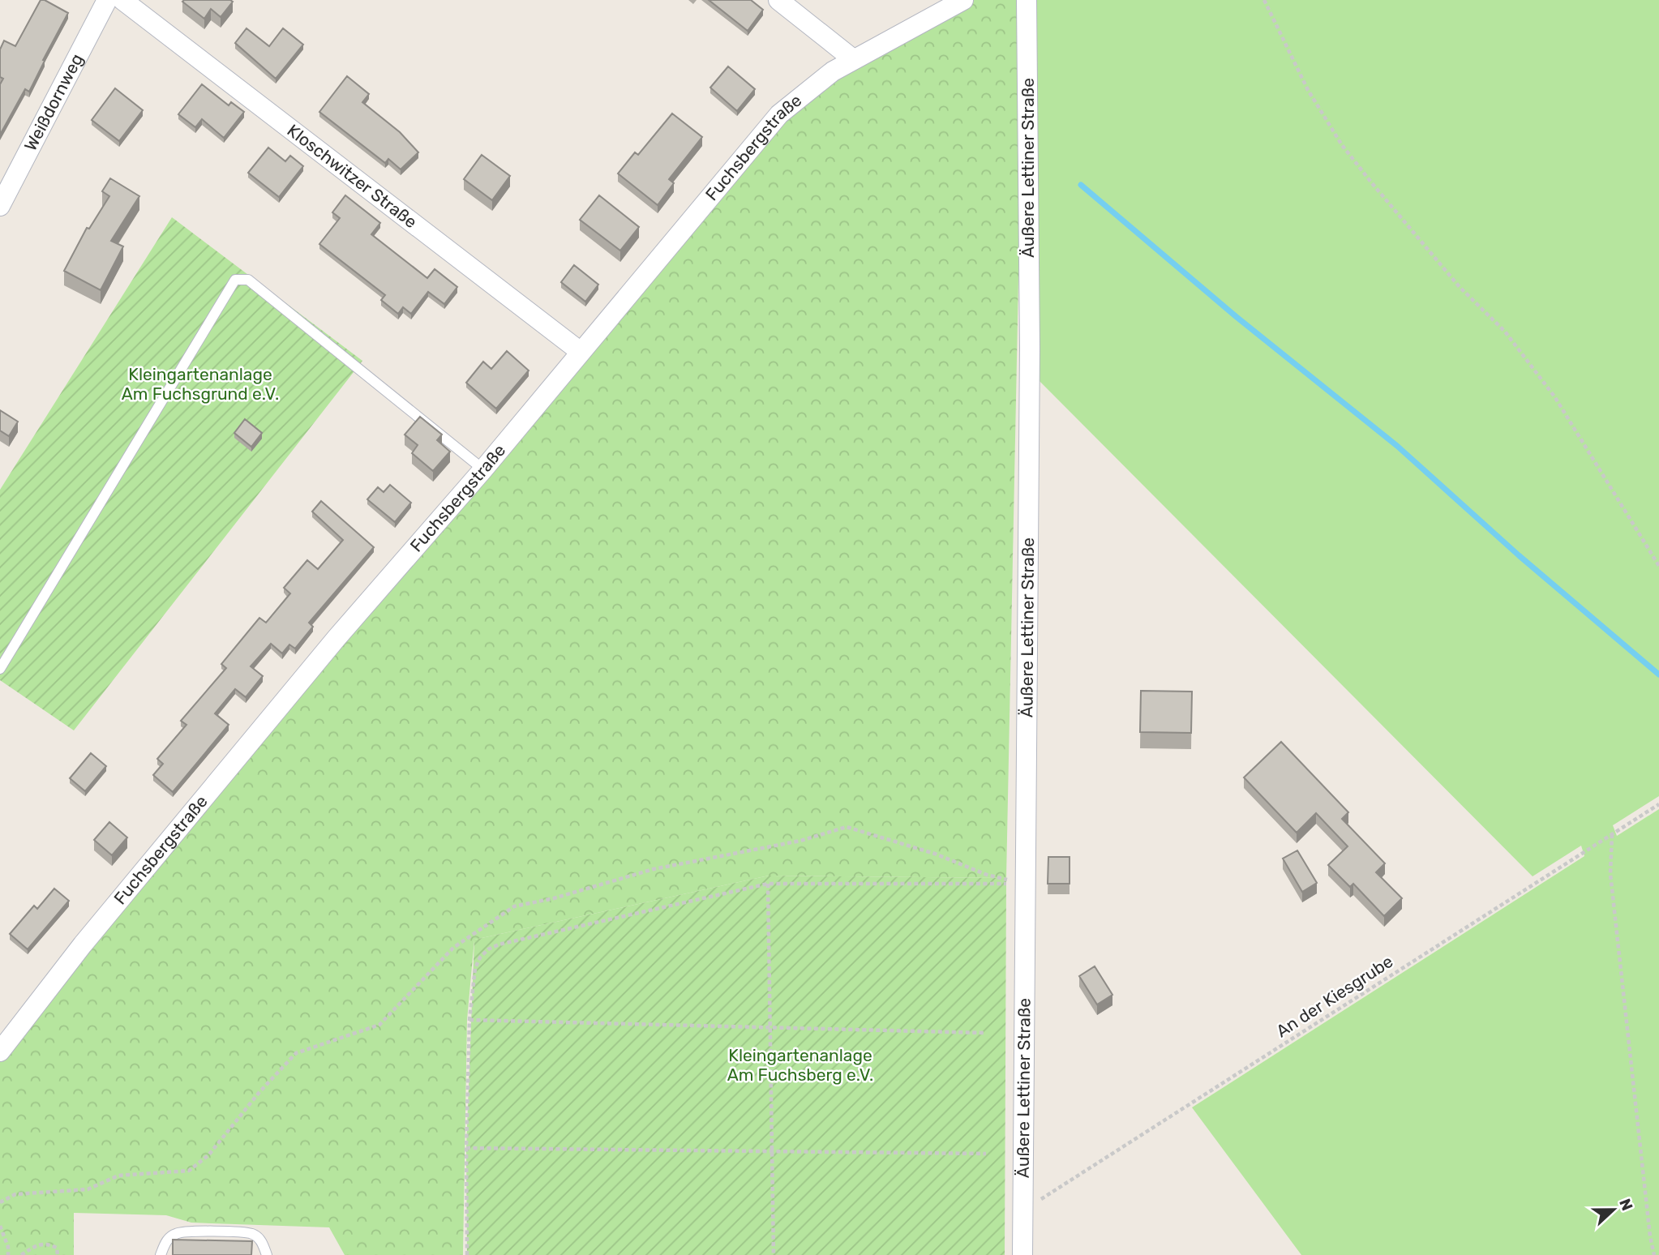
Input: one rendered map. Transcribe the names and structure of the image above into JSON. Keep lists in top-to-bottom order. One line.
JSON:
{"streets":{"street":["Weißdornweg","Fuchsbergstraße","Äußere Lettiner Straße","Kloschwitzer Straße"],"path":["An der Kiesgrube"]},"crossings":[["Fuchsbergstraße","Kloschwitzer Straße"],["Äußere Lettiner Straße","An der Kiesgrube"]],"parks":["Kleingartenanlage Am Fuchsgrund e.V.","Kleingartenanlage Am Fuchsberg e.V."],"north":"right"}
